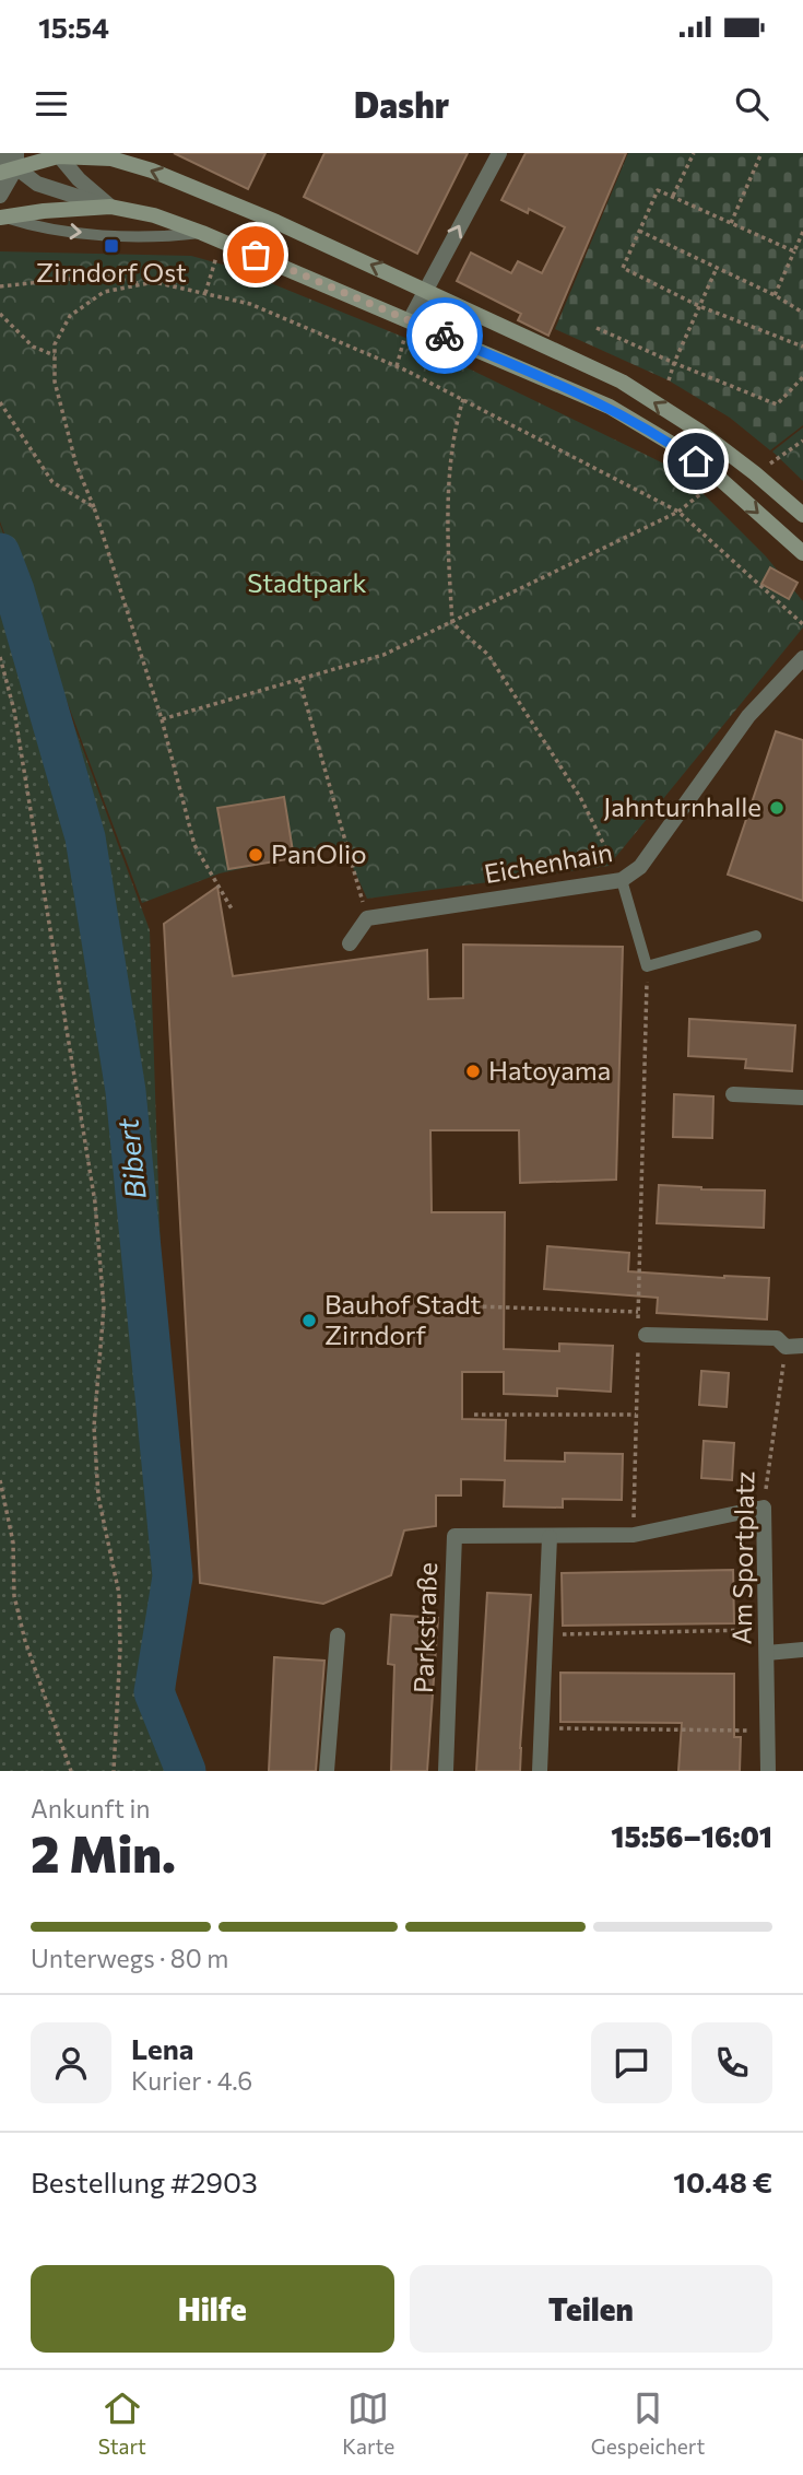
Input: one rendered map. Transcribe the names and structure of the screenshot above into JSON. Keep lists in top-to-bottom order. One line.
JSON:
{"streets":{"street":["Eichenhain","Am Sportplatz","Parkstraße"]},"crossings":[["Am Sportplatz","Parkstraße"]],"water":["Bibert"],"parks":["Stadtpark"],"places":{"transit":["Zirndorf Ost"],"other":["Jahnturnhalle","PanOlio","Hatoyama","Bauhof Stadt Zirndorf"]},"page":{"status":"15:54","header":"Dashr","heading":["2 Min.","Ankunft in","15:56–16:01"],"panel":["Lena","Kurier · 4.6","Bestellung #2903","10.48 €"],"bar":"Unterwegs · 80 m","buttons":["Hilfe","Teilen"],"tabs":["Start","Karte","Gespeichert"]}}
